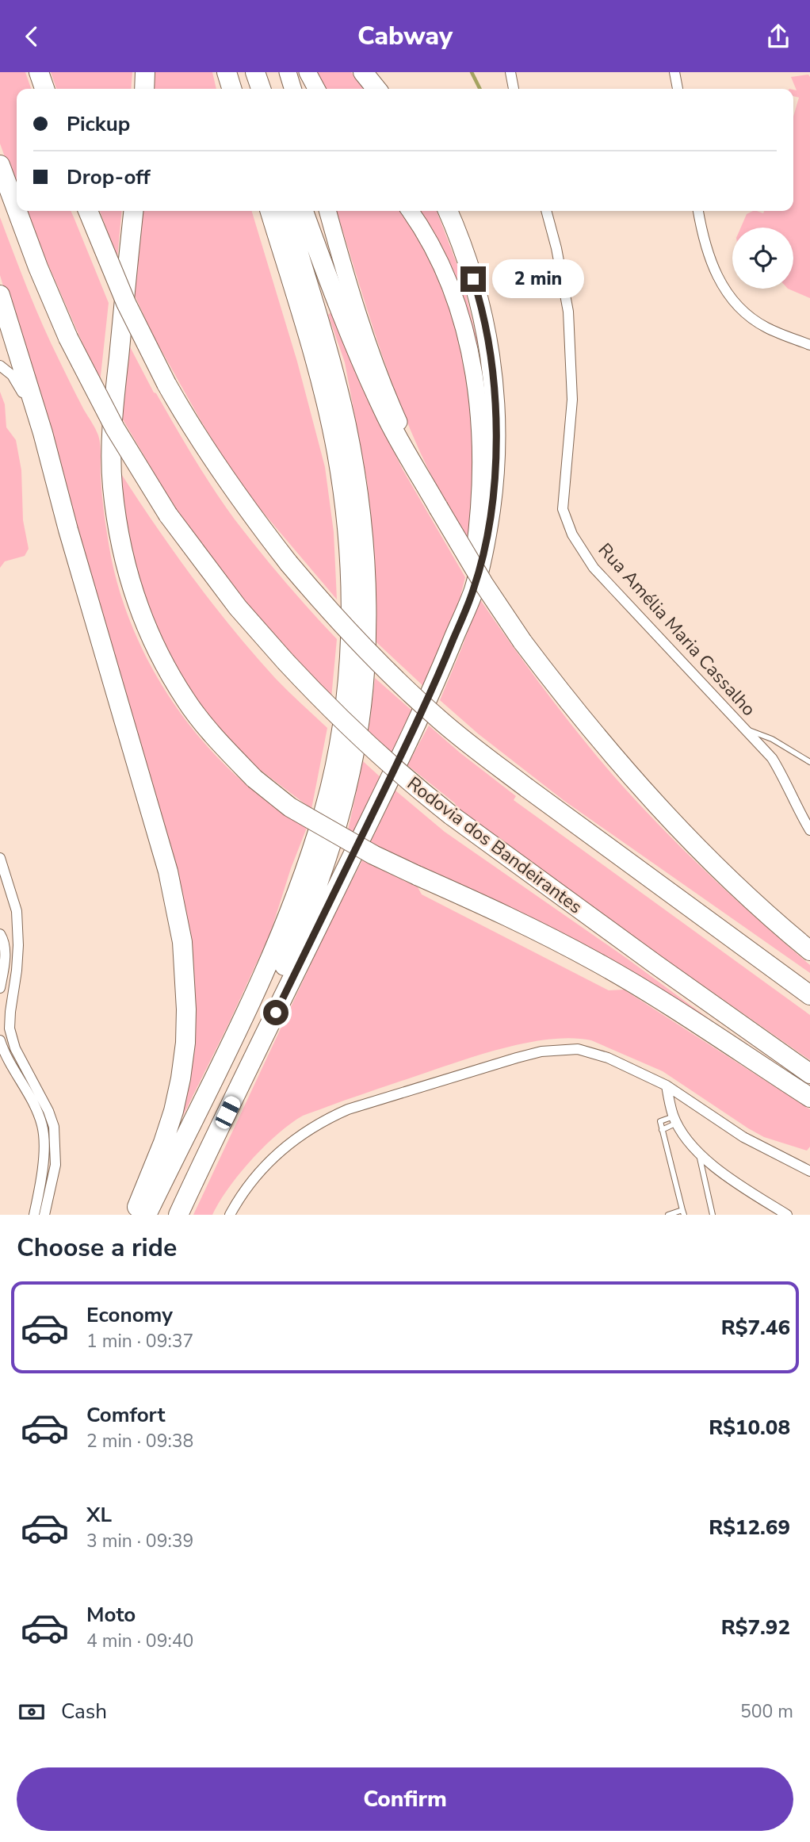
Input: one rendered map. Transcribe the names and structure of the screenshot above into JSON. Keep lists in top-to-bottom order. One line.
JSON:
{"streets":{"highway":["Rodovia dos Bandeirantes"],"street":["Rua Amélia Maria Cassalho"]},"page":{"header":"Cabway","banner":["Pickup","Drop-off"],"bubble":"2 min","heading":"Choose a ride","list":[{"name":"Economy","note":"1 min · 09:37","value":"R$7.46"},{"name":"Comfort","note":"2 min · 09:38","value":"R$10.08"},{"name":"XL","note":"3 min · 09:39","value":"R$12.69"},{"name":"Moto","note":"4 min · 09:40","value":"R$7.92"}],"pay":["Cash","500 m"],"buttons":"Confirm"}}
